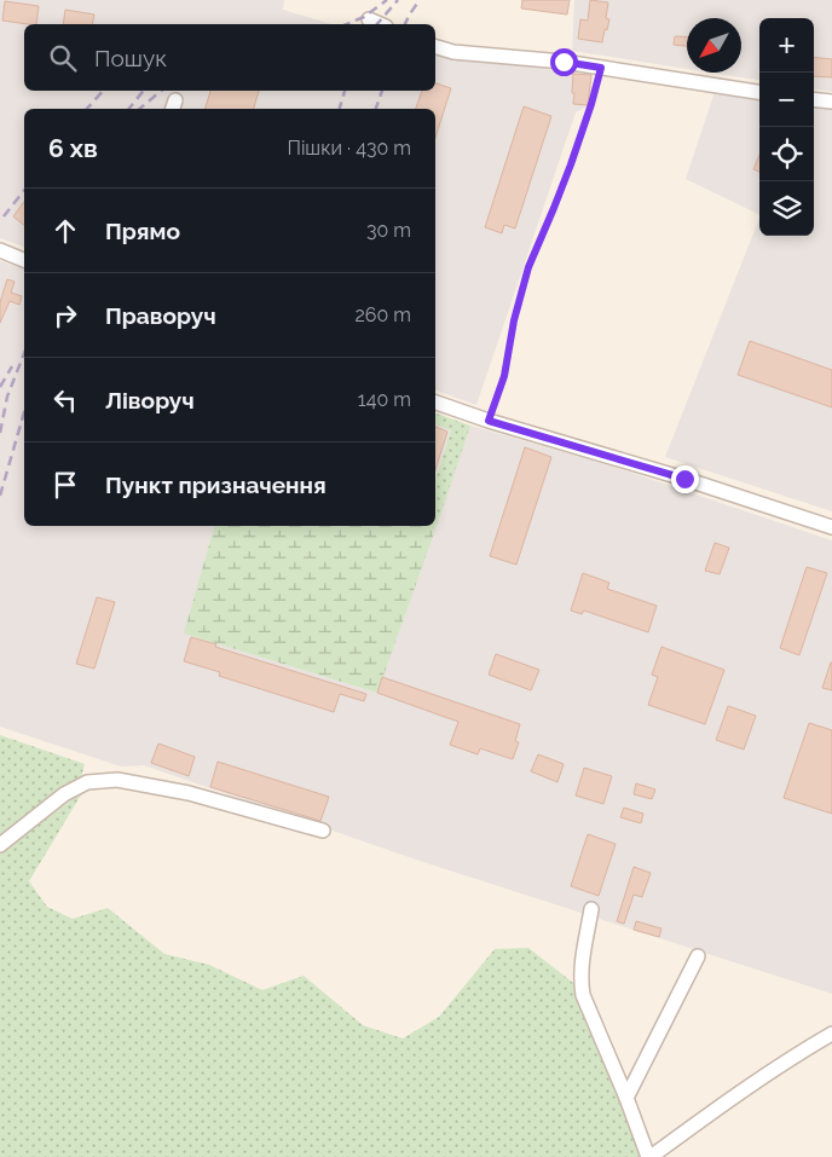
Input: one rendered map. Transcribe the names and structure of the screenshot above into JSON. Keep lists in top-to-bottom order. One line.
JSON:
{"north":"bottom left","page":{"map_buttons":["+","−"],"search":"Пошук","heading":["6 хв","Пішки · 430 m"],"list":[["Прямо","30 m"],["Праворуч","260 m"],["Ліворуч","140 m"],"Пункт призначення"]}}
